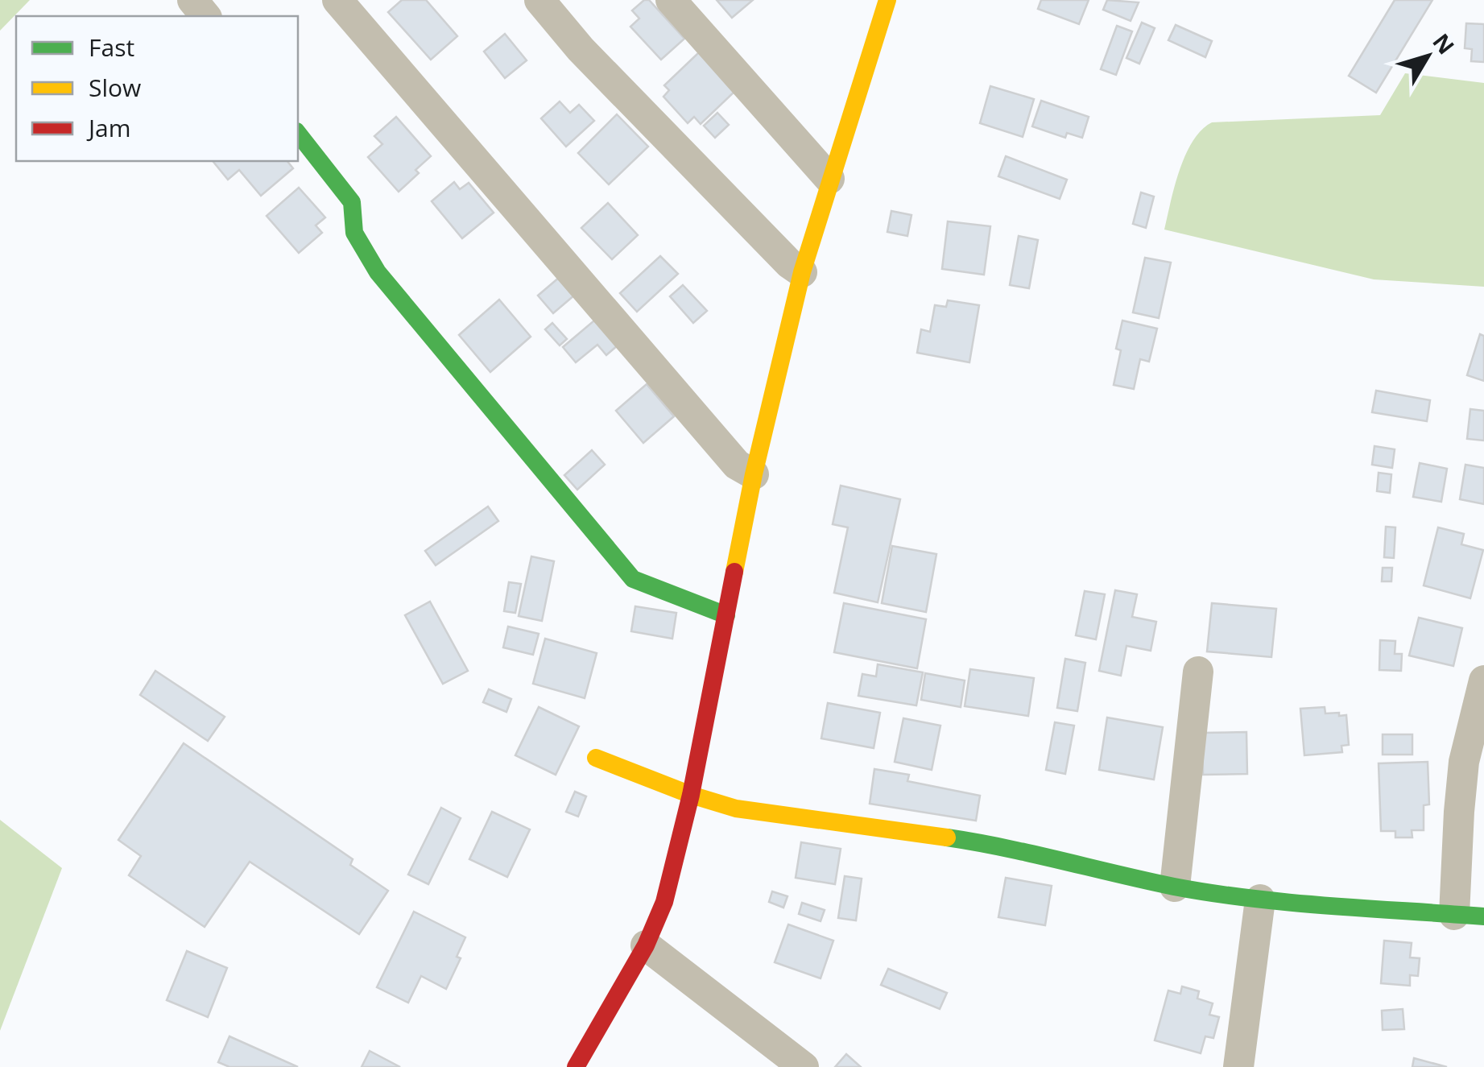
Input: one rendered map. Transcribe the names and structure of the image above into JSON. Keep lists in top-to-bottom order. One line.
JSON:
{"legend":["Fast","Slow","Jam"],"north":"top right"}
